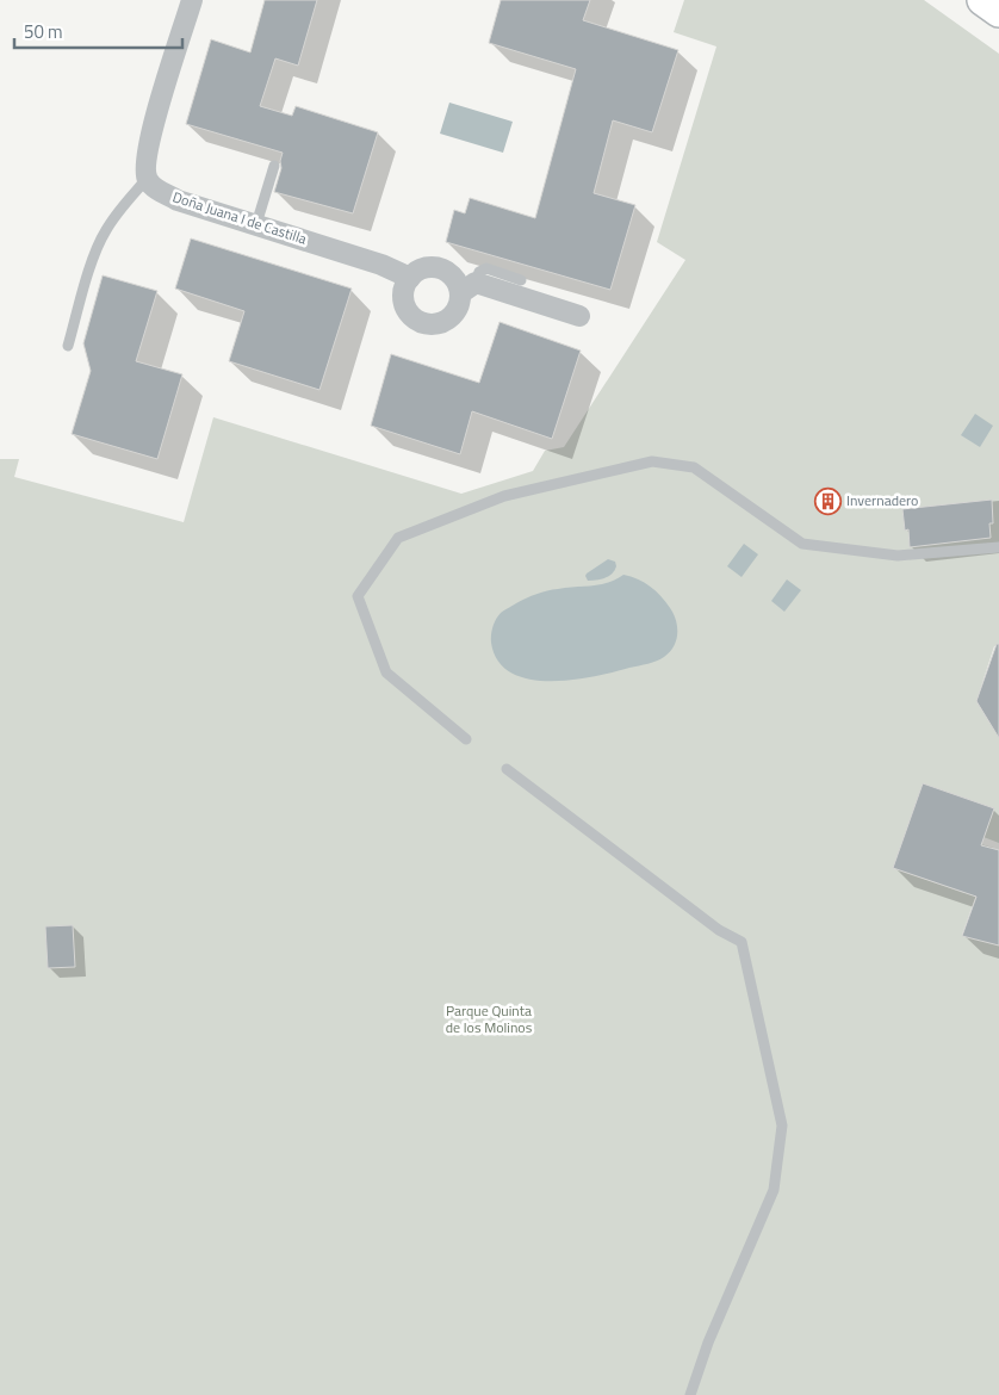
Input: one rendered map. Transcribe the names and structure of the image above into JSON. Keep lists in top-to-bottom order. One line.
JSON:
{"streets":{"street":["Doña Juana I de Castilla"]},"parks":["Parque Quinta de los Molinos"],"places":{"building":["Invernadero"]},"scale_bar":"50 m"}
